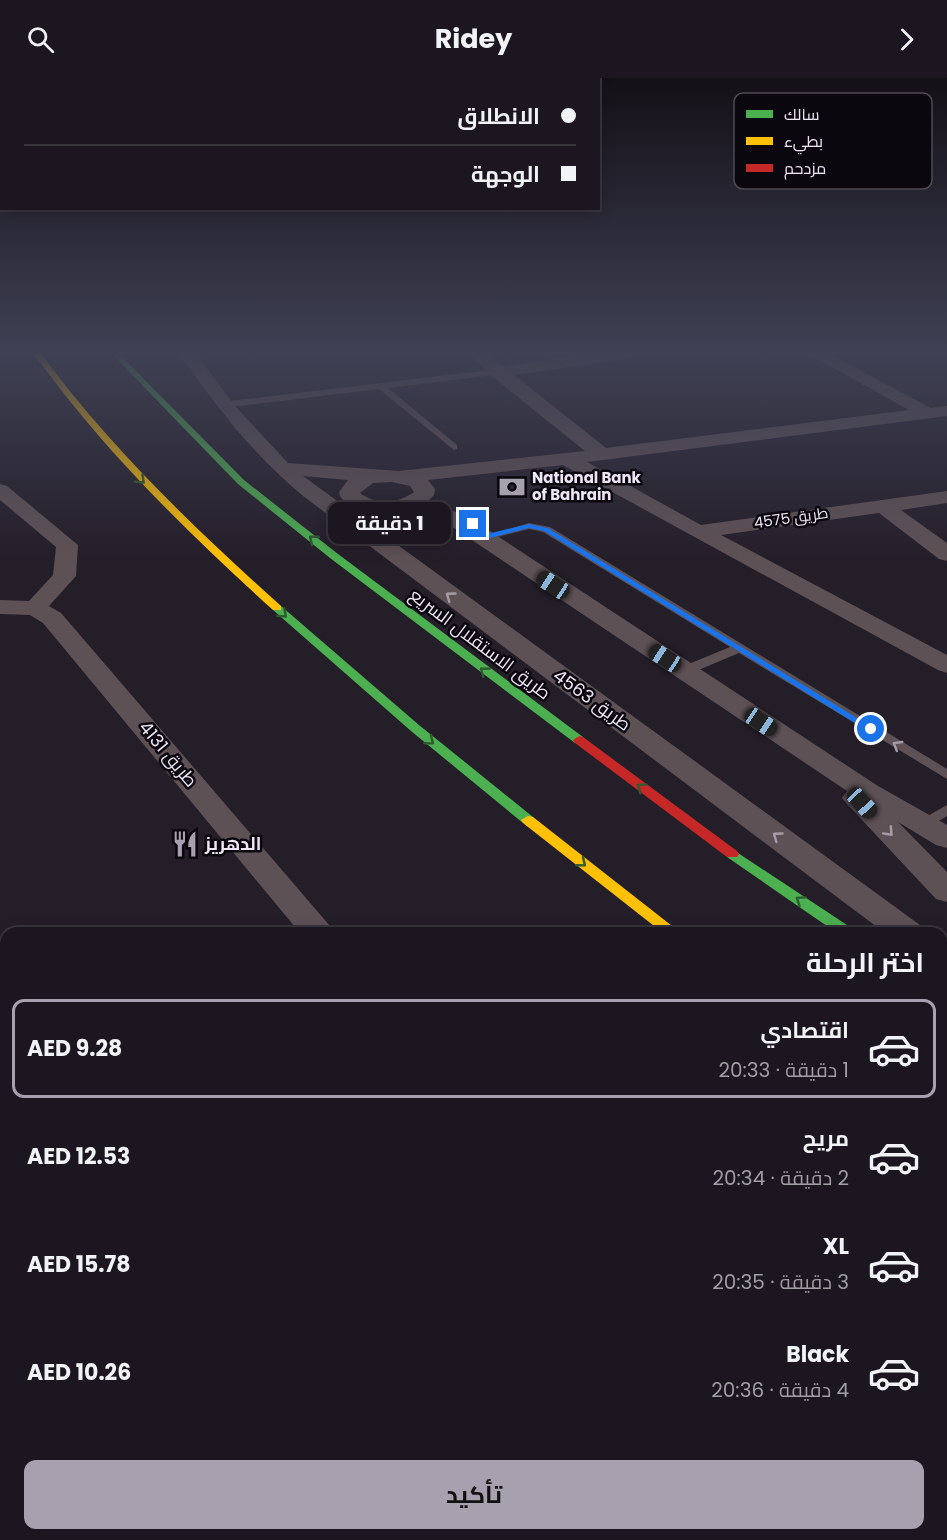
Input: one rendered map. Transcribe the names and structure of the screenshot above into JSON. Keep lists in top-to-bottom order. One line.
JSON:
{"streets":{"main road":["طريق الاستقلال السريع"],"street":["طريق 4575","طريق 4563","طريق 4131"]},"places":{"bank":["National Bank of Bahrain"],"restaurant":["الدهريز"]},"legend":["سالك","بطيء","مزدحم"],"page":{"header":"Ridey","banner":["الانطلاق","الوجهة"],"bubble":"1 دقيقة","heading":"اختر الرحلة","list":[{"name":"اقتصادي","note":"1 دقيقة · 20:33","value":"AED 9.28"},{"name":"مريح","note":"2 دقيقة · 20:34","value":"AED 12.53"},{"name":"XL","note":"3 دقيقة · 20:35","value":"AED 15.78"},{"name":"Black","note":"4 دقيقة · 20:36","value":"AED 10.26"}],"buttons":"تأكيد"}}
